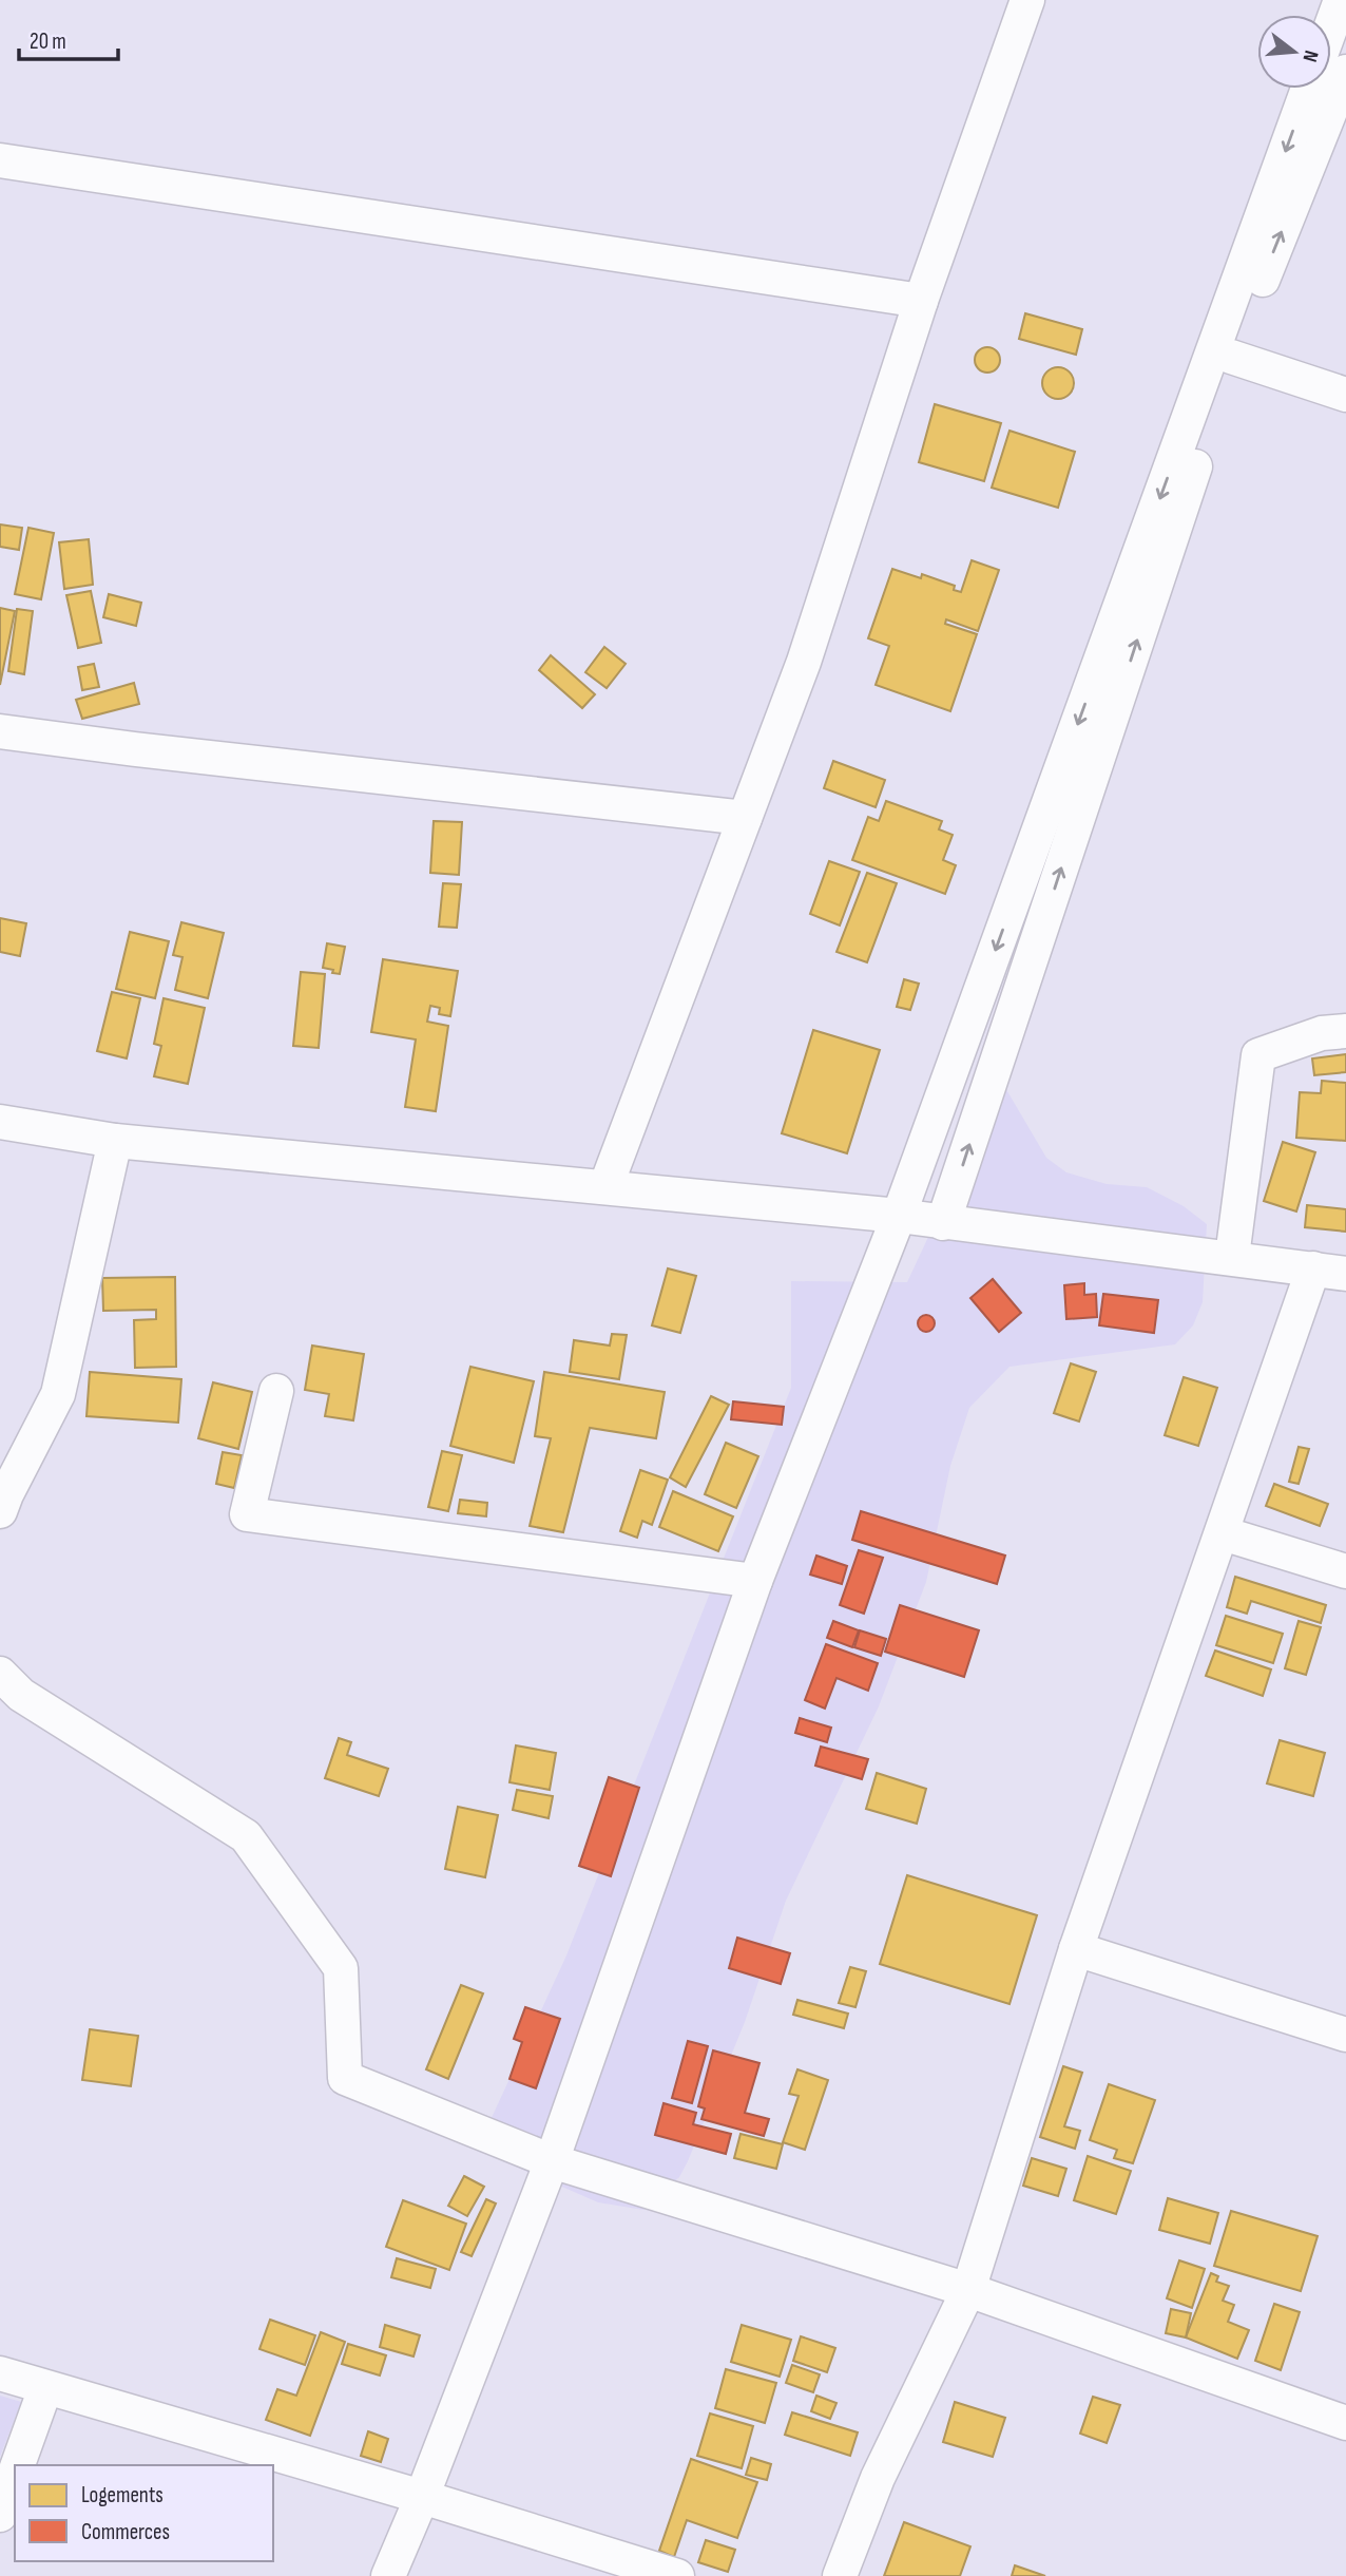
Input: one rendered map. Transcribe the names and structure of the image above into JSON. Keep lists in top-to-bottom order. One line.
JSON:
{"legend":["Logements","Commerces"],"scale_bar":"20 m","north":"right"}
